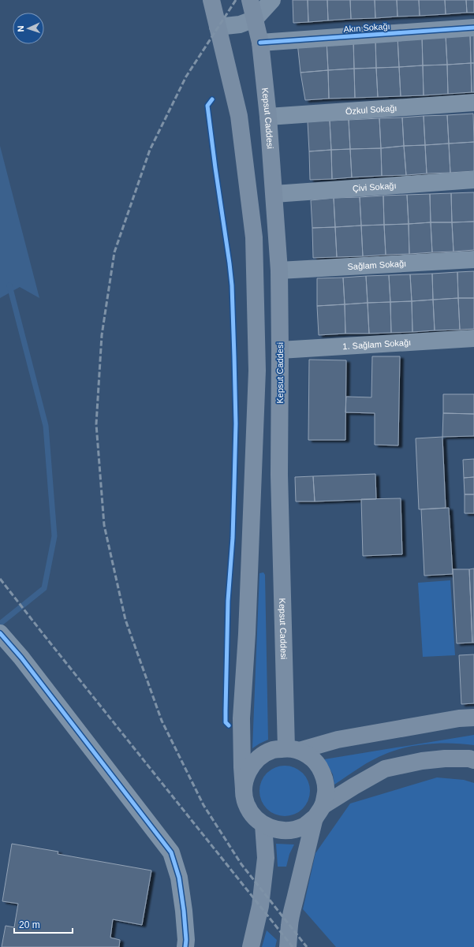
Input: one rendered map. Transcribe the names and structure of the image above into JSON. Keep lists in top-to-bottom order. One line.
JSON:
{"streets":{"main road":["Kepsut Caddesi"],"street":["Akın Sokağı","Özkul Sokağı","Çivi Sokağı","Sağlam Sokağı","1. Sağlam Sokağı"]},"crossings":[["Akın Sokağı","Kepsut Caddesi"],["Özkul Sokağı","Kepsut Caddesi"],["Kepsut Caddesi","Çivi Sokağı"],["Kepsut Caddesi","Sağlam Sokağı"],["Kepsut Caddesi","1. Sağlam Sokağı"]],"scale_bar":"20 m","north":"left"}
